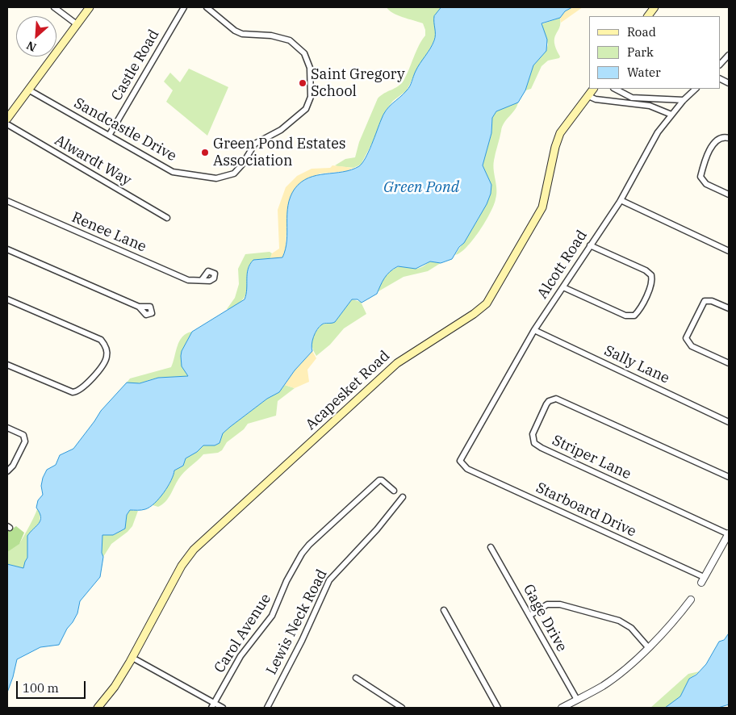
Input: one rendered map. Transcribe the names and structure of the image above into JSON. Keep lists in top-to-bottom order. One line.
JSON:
{"streets":{"main road":["Acapesket Road"],"street":["Castle Road","Sandcastle Drive","Alwardt Way","Renee Lane","Alcott Road","Sally Lane","Striper Lane","Starboard Drive","Gage Drive","Lewis Neck Road","Carol Avenue"]},"crossings":[["Castle Road","Sandcastle Drive"],["Alcott Road","Sally Lane"],["Alcott Road","Starboard Drive"]],"water":["Green Pond"],"places":["Saint Gregory School","Green Pond Estates Association"],"legend":["Road","Park","Water"],"scale_bar":"100 m","north":"bottom left"}
